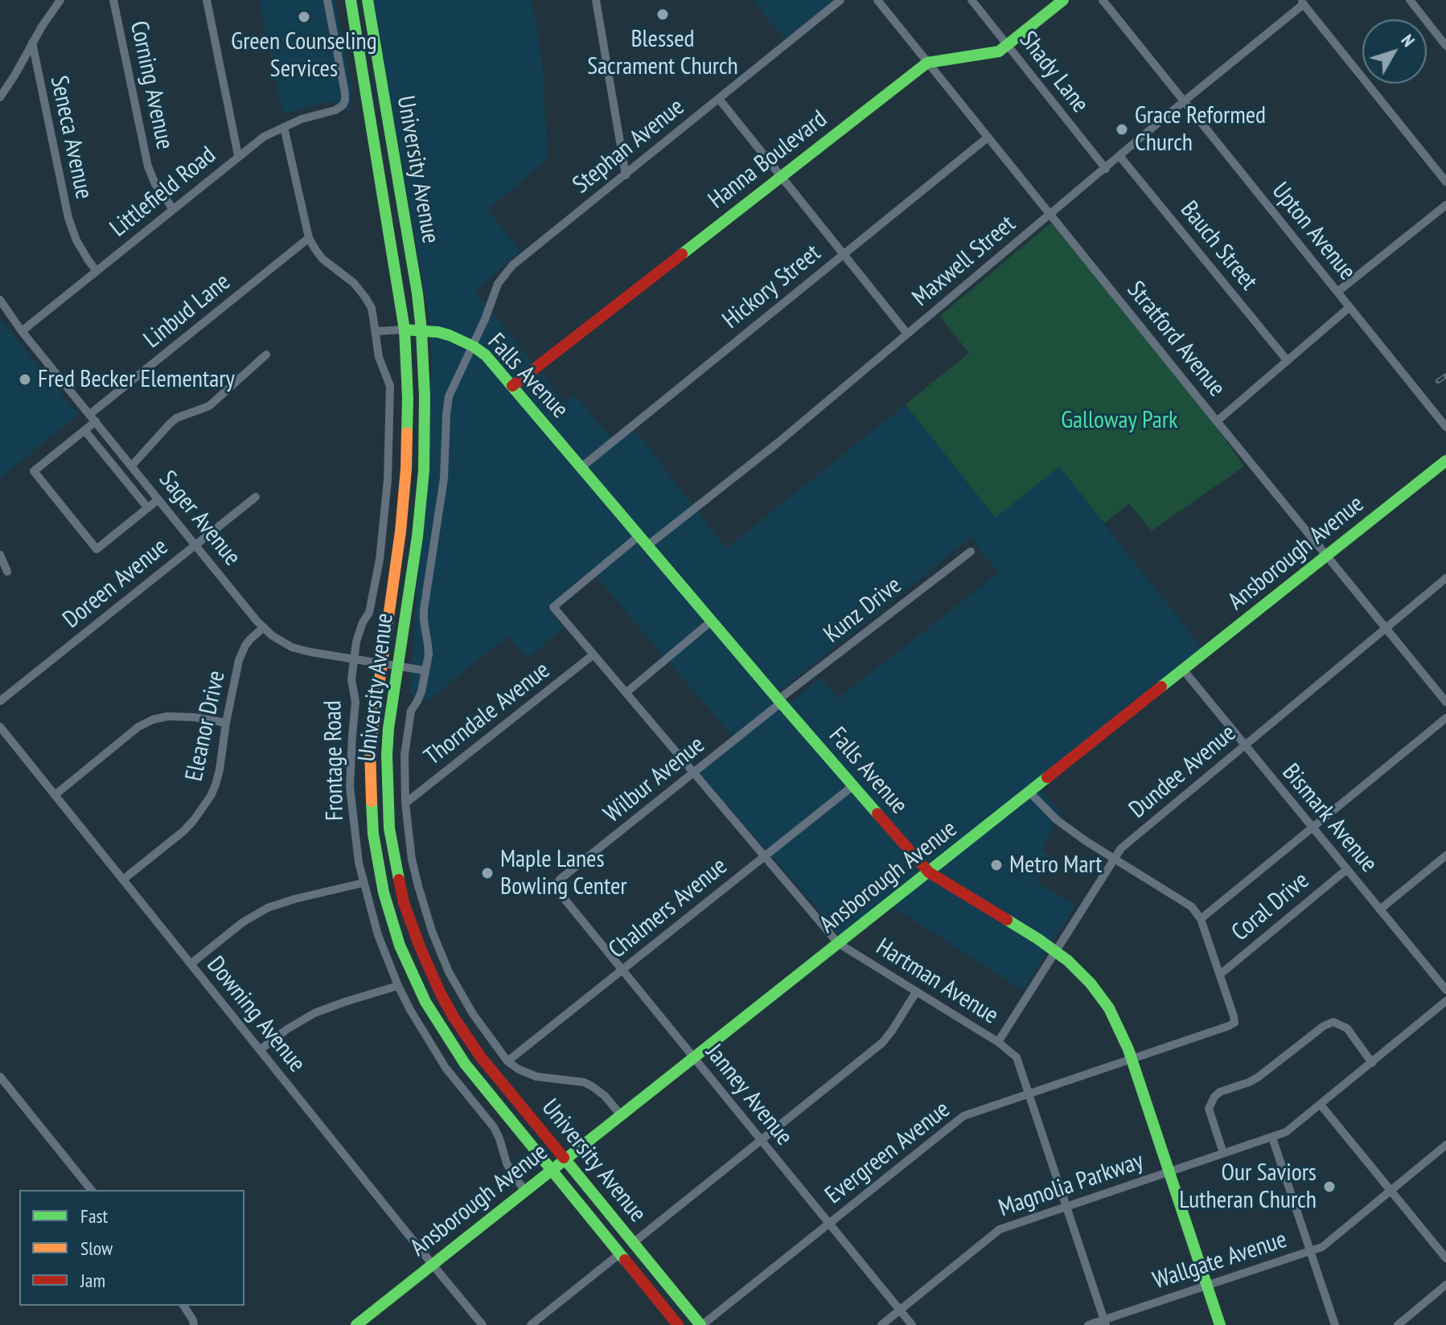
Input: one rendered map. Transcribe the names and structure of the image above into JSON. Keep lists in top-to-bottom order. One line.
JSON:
{"streets":{"main road":["Hanna Boulevard","University Avenue","Falls Avenue","Ansborough Avenue"],"street":["Shady Lane","Corning Avenue","Seneca Avenue","Stephan Avenue","Littlefield Road","Upton Avenue","Bauch Street","Maxwell Street","Hickory Street","Linbud Lane","Stratford Avenue","Sager Avenue","Doreen Avenue","Kunz Drive","Thorndale Avenue","Eleanor Drive","Frontage Road","Dundee Avenue","Wilbur Avenue","Bismark Avenue","Coral Drive","Chalmers Avenue","Hartman Avenue","Downing Avenue","Janney Avenue","Evergreen Avenue","Magnolia Parkway","Wallgate Avenue"]},"crossings":[["Shady Lane","Hanna Boulevard"],["Shady Lane","Maxwell Street"],["Corning Avenue","Littlefield Road"],["Seneca Avenue","Littlefield Road"],["Stephan Avenue","Falls Avenue"],["Hanna Boulevard","Stratford Avenue"],["Hanna Boulevard","Falls Avenue"],["University Avenue","Falls Avenue"],["University Avenue","Sager Avenue"],["University Avenue","Ansborough Avenue"],["University Avenue","Evergreen Avenue"],["Littlefield Road","Sager Avenue"],["Upton Avenue","Maxwell Street"],["Bauch Street","Maxwell Street"],["Maxwell Street","Stratford Avenue"],["Maxwell Street","Falls Avenue"],["Hickory Street","Stratford Avenue"],["Hickory Street","Falls Avenue"],["Linbud Lane","Sager Avenue"],["Linbud Lane","Frontage Road"],["Stratford Avenue","Ansborough Avenue"],["Stratford Avenue","Dundee Avenue"],["Falls Avenue","Ansborough Avenue"],["Falls Avenue","Kunz Drive"],["Falls Avenue","Frontage Road"],["Falls Avenue","Dundee Avenue"],["Falls Avenue","Wilbur Avenue"],["Falls Avenue","Chalmers Avenue"],["Falls Avenue","Hartman Avenue"],["Falls Avenue","Evergreen Avenue"],["Falls Avenue","Magnolia Parkway"],["Falls Avenue","Wallgate Avenue"],["Sager Avenue","Doreen Avenue"],["Sager Avenue","Eleanor Drive"],["Sager Avenue","Frontage Road"],["Ansborough Avenue","Frontage Road"],["Ansborough Avenue","Bismark Avenue"],["Ansborough Avenue","Hartman Avenue"],["Ansborough Avenue","Downing Avenue"],["Ansborough Avenue","Janney Avenue"],["Kunz Drive","Wilbur Avenue"],["Thorndale Avenue","Hartman Avenue"],["Eleanor Drive","Downing Avenue"],["Dundee Avenue","Bismark Avenue"],["Dundee Avenue","Hartman Avenue"],["Wilbur Avenue","Hartman Avenue"],["Wilbur Avenue","Janney Avenue"],["Bismark Avenue","Coral Drive"],["Coral Drive","Evergreen Avenue"],["Chalmers Avenue","Hartman Avenue"],["Chalmers Avenue","Janney Avenue"],["Hartman Avenue","Evergreen Avenue"],["Hartman Avenue","Magnolia Parkway"],["Hartman Avenue","Wallgate Avenue"],["Janney Avenue","Evergreen Avenue"],["Janney Avenue","Magnolia Parkway"]],"parks":["Galloway Park"],"places":["Blessed Sacrament Church","Green Counseling Services","Grace Reformed Church","Fred Becker Elementary","Metro Mart","Maple Lanes Bowling Center","Our Saviors Lutheran Church"],"legend":["Fast","Slow","Jam"],"north":"top right"}
